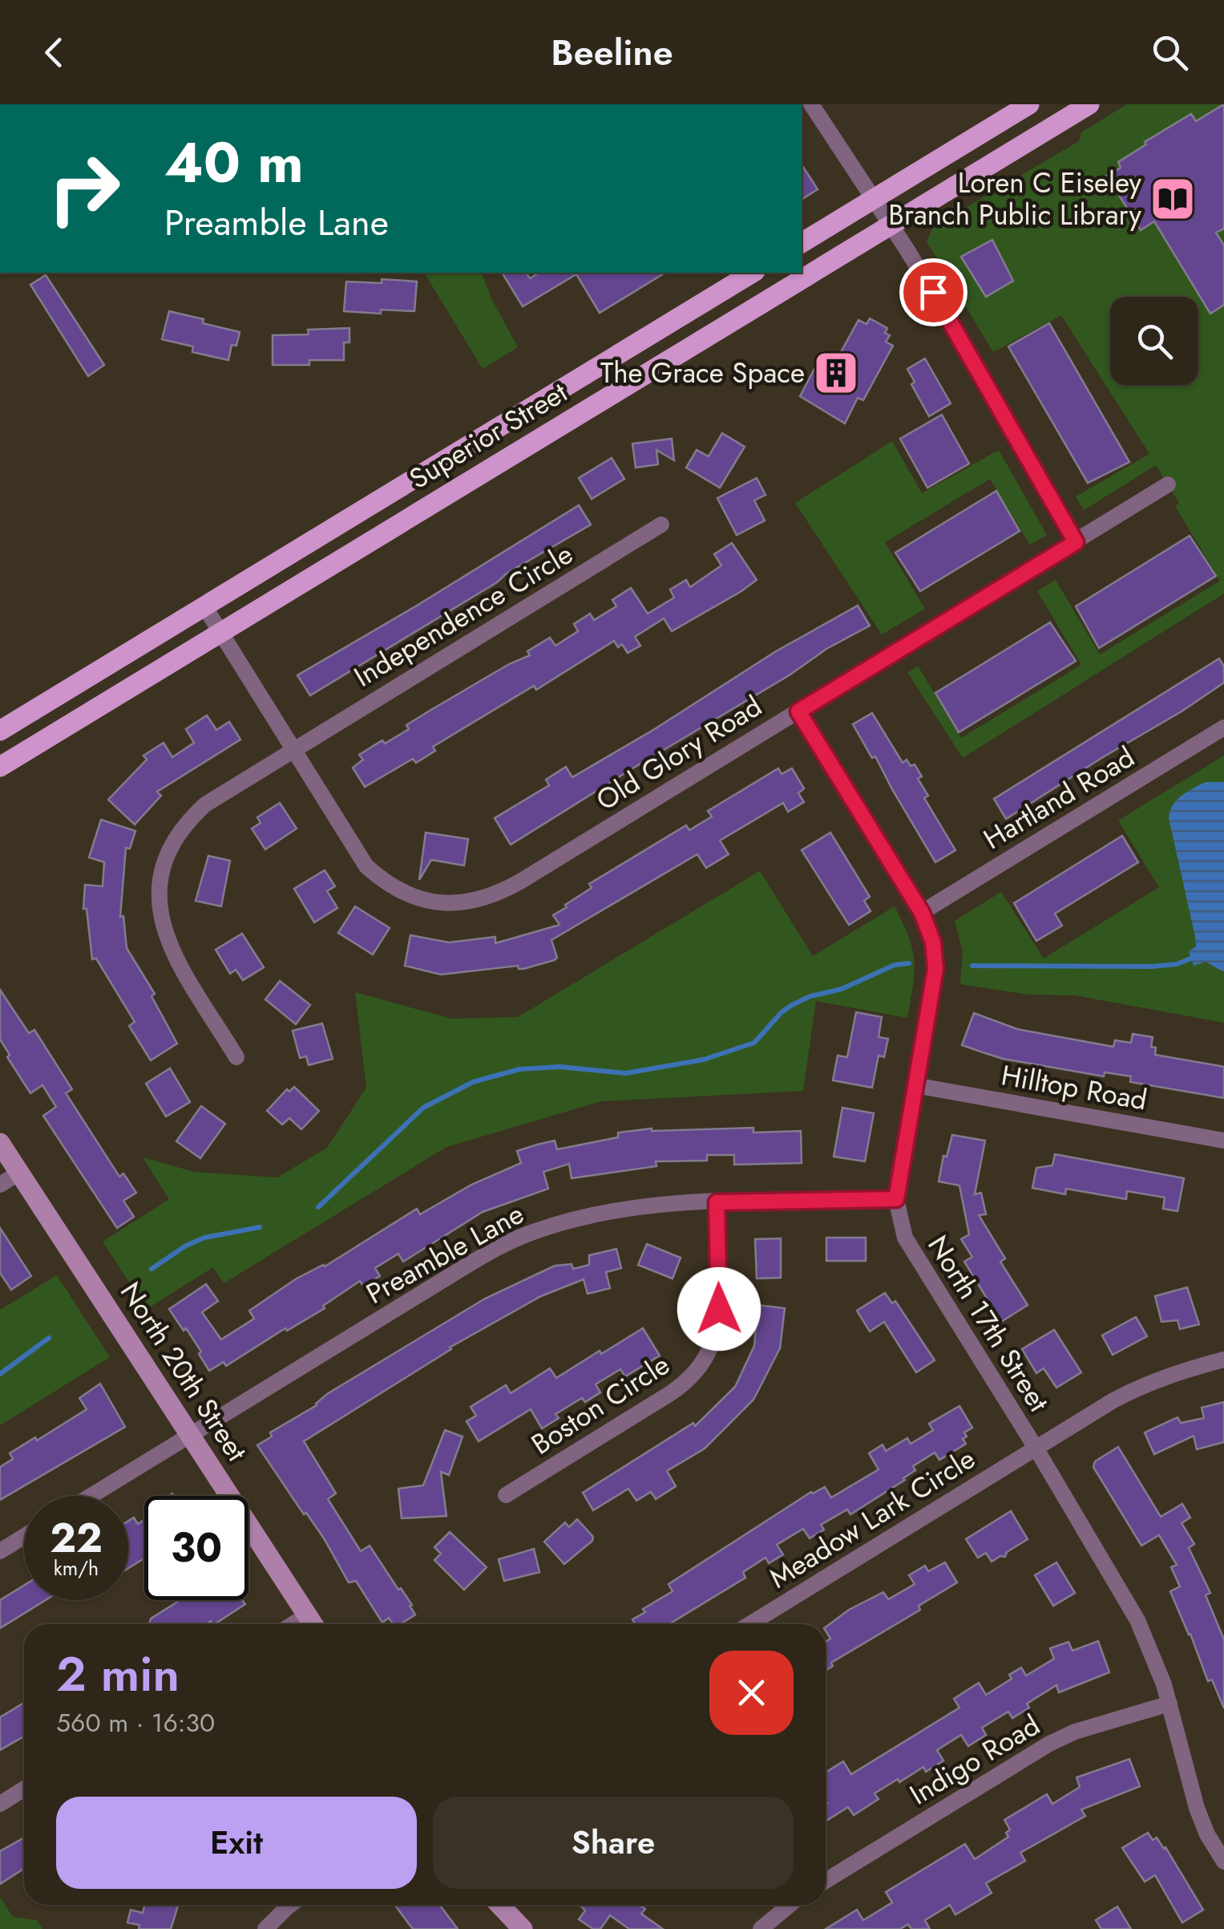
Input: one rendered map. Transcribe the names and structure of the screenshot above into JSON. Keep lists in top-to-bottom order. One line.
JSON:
{"streets":{"main road":["Superior Street"],"street":["Independence Circle","Old Glory Road","Hartland Road","Hilltop Road","Preamble Lane","North 17th Street","North 20th Street","Boston Circle","Meadow Lark Circle","Indigo Road"]},"crossings":[["Superior Street","Old Glory Road"],["Independence Circle","Old Glory Road"],["Old Glory Road","North 17th Street"],["Hartland Road","North 17th Street"],["Hilltop Road","North 17th Street"],["Preamble Lane","North 17th Street"],["Preamble Lane","North 20th Street"],["Preamble Lane","Boston Circle"],["North 17th Street","Meadow Lark Circle"],["North 17th Street","Indigo Road"]],"places":{"library":["Loren C Eiseley Branch Public Library"],"building":["The Grace Space"]},"page":{"header":"Beeline","turn":["40 m","Preamble Lane"],"speed":"22 km/h","limit":"30","heading":["2 min","560 m · 16:30"],"buttons":["Exit","Share"]}}
